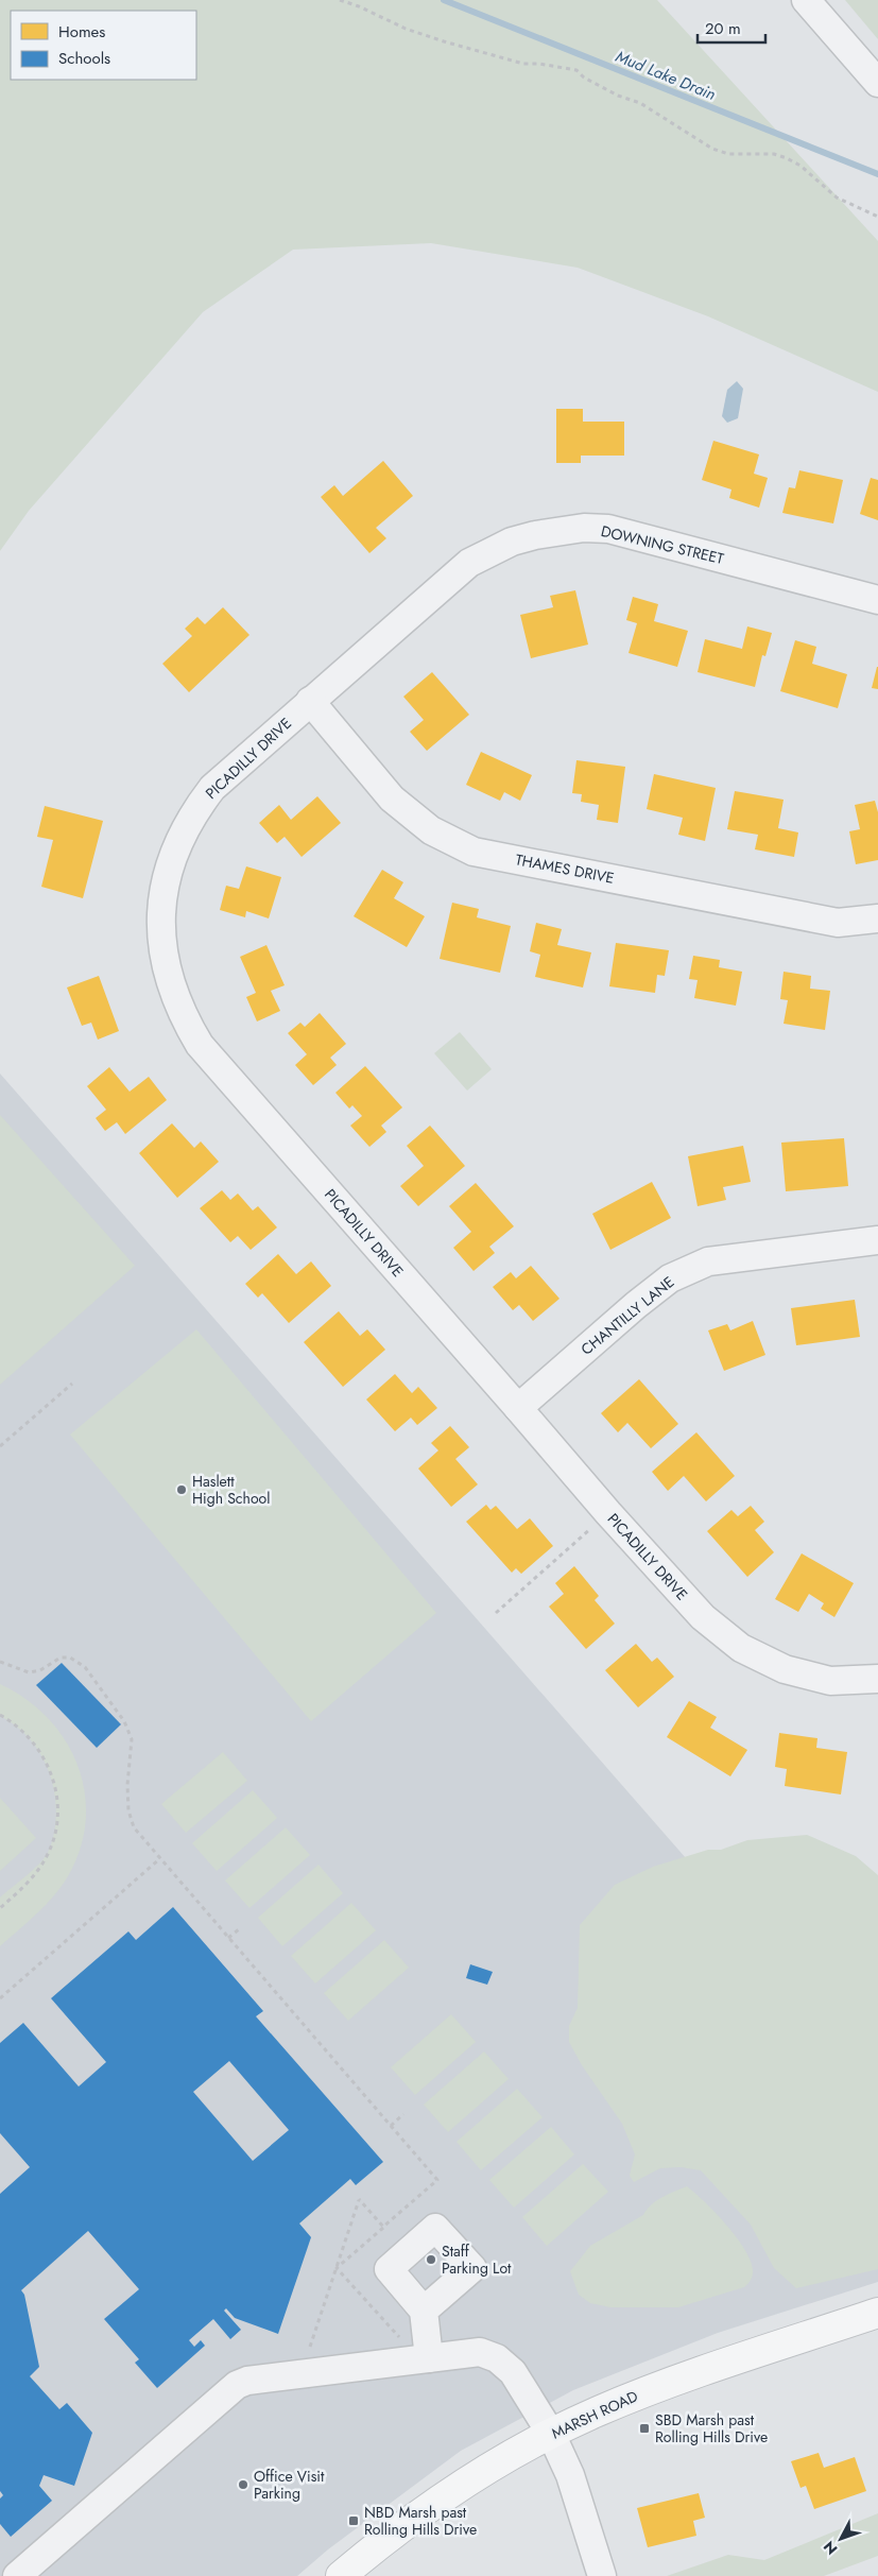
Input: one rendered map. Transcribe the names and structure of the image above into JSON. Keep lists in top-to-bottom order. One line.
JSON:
{"streets":{"main road":["MARSH ROAD"],"street":["DOWNING STREET","PICADILLY DRIVE","THAMES DRIVE","CHANTILLY LANE"]},"crossings":[["DOWNING STREET","PICADILLY DRIVE"],["DOWNING STREET","THAMES DRIVE"],["PICADILLY DRIVE","THAMES DRIVE"],["PICADILLY DRIVE","CHANTILLY LANE"]],"water":["Mud Lake Drain"],"places":{"other":["Haslett High School","Staff Parking Lot","Office Visit Parking"],"transit":["SBD Marsh past Rolling Hills Drive","NBD Marsh past Rolling Hills Drive"]},"legend":["Homes","Schools"],"scale_bar":"20 m","north":"bottom left"}
